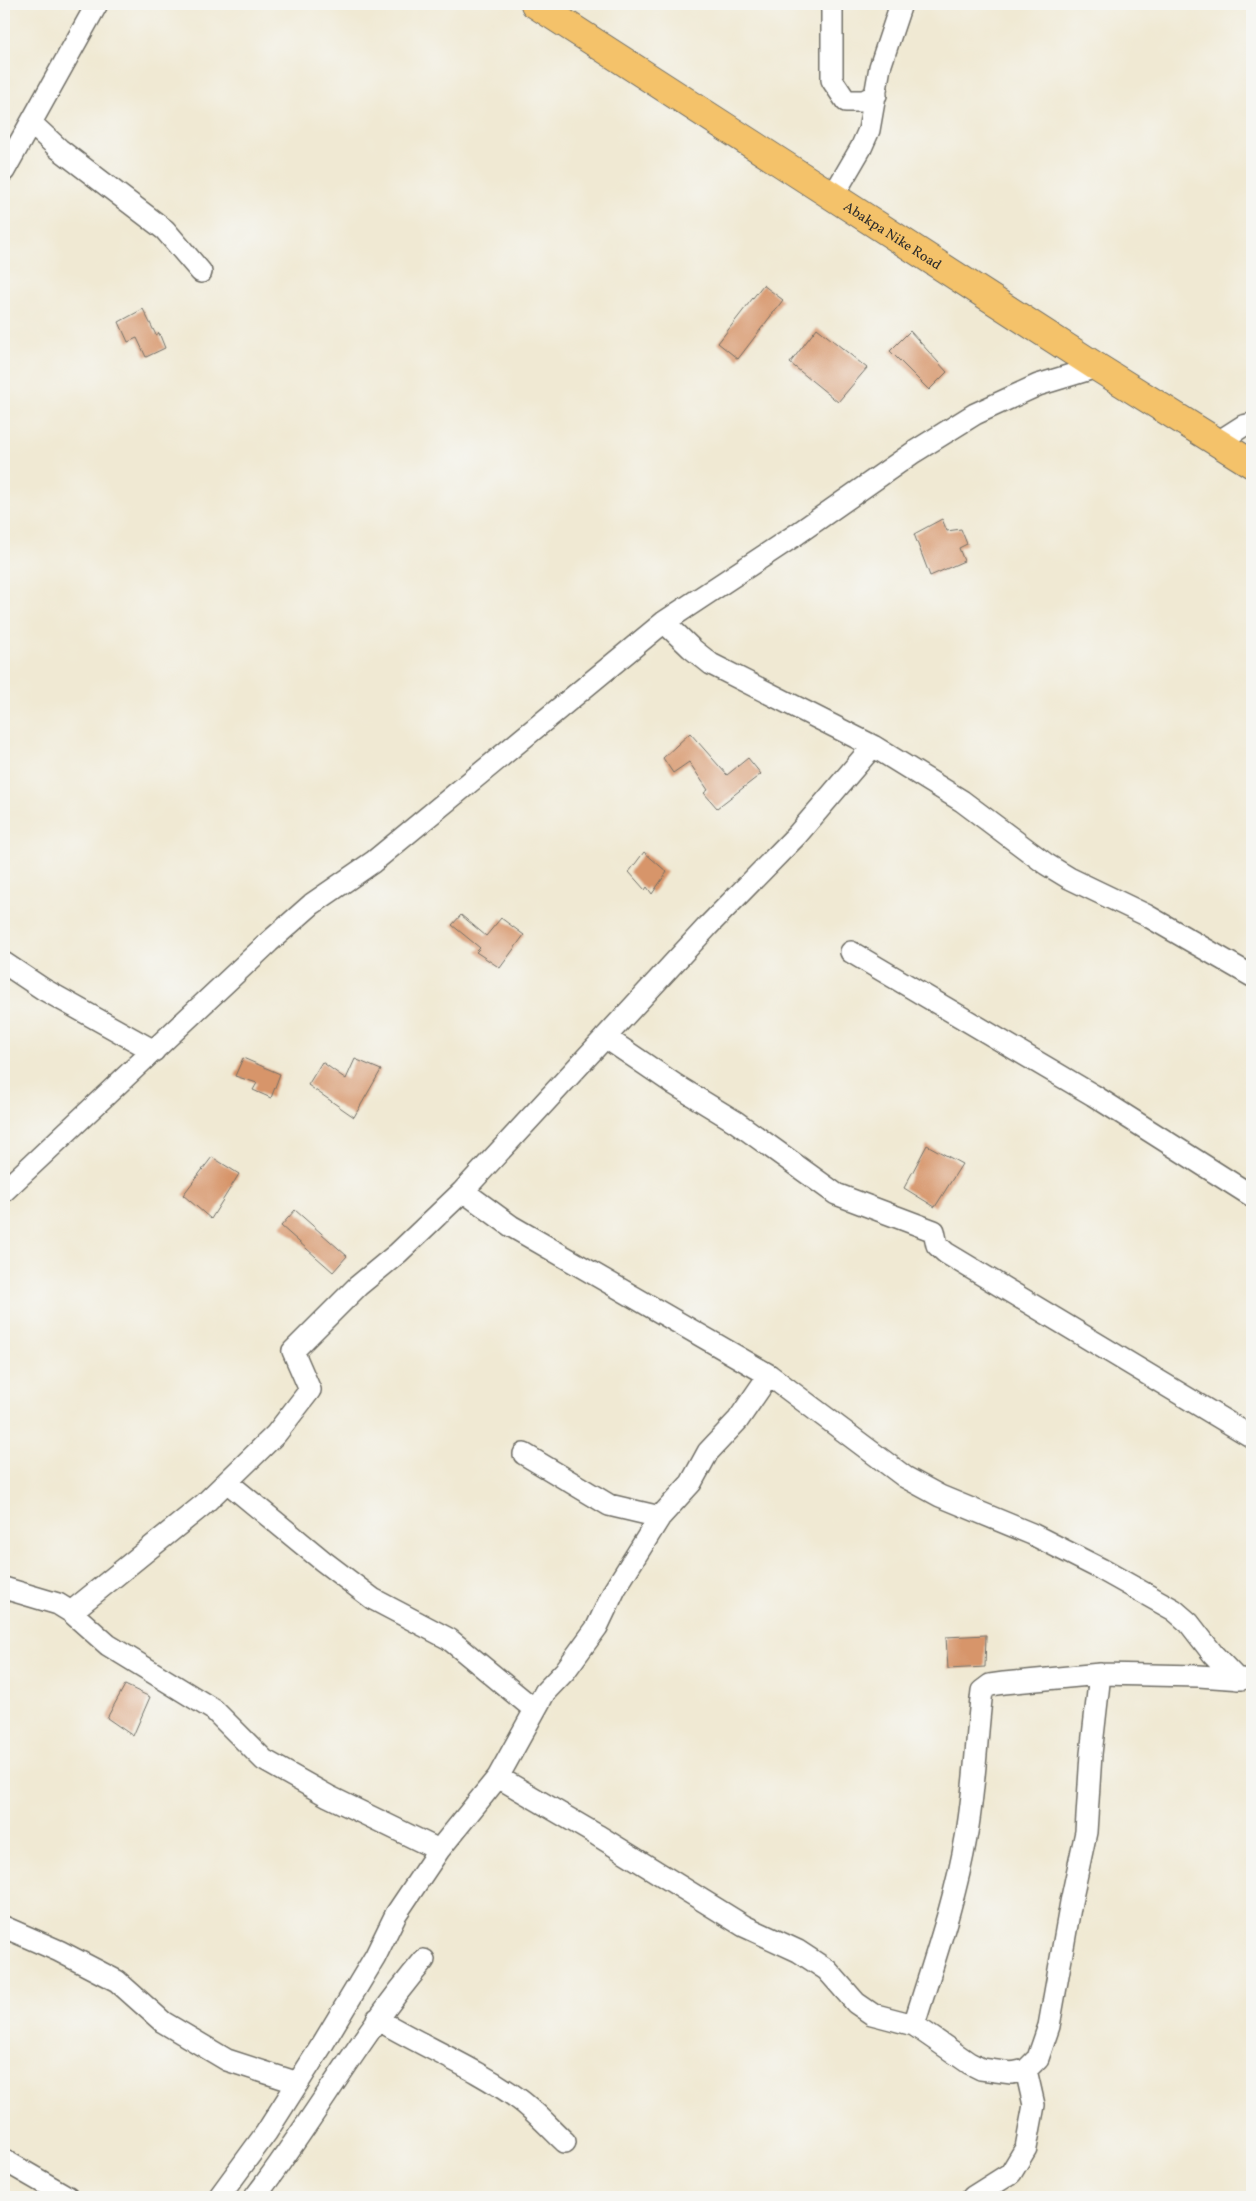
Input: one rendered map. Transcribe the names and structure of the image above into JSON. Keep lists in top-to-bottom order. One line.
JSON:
{"streets":{"main road":["Abakpa Nike Road"]}}
